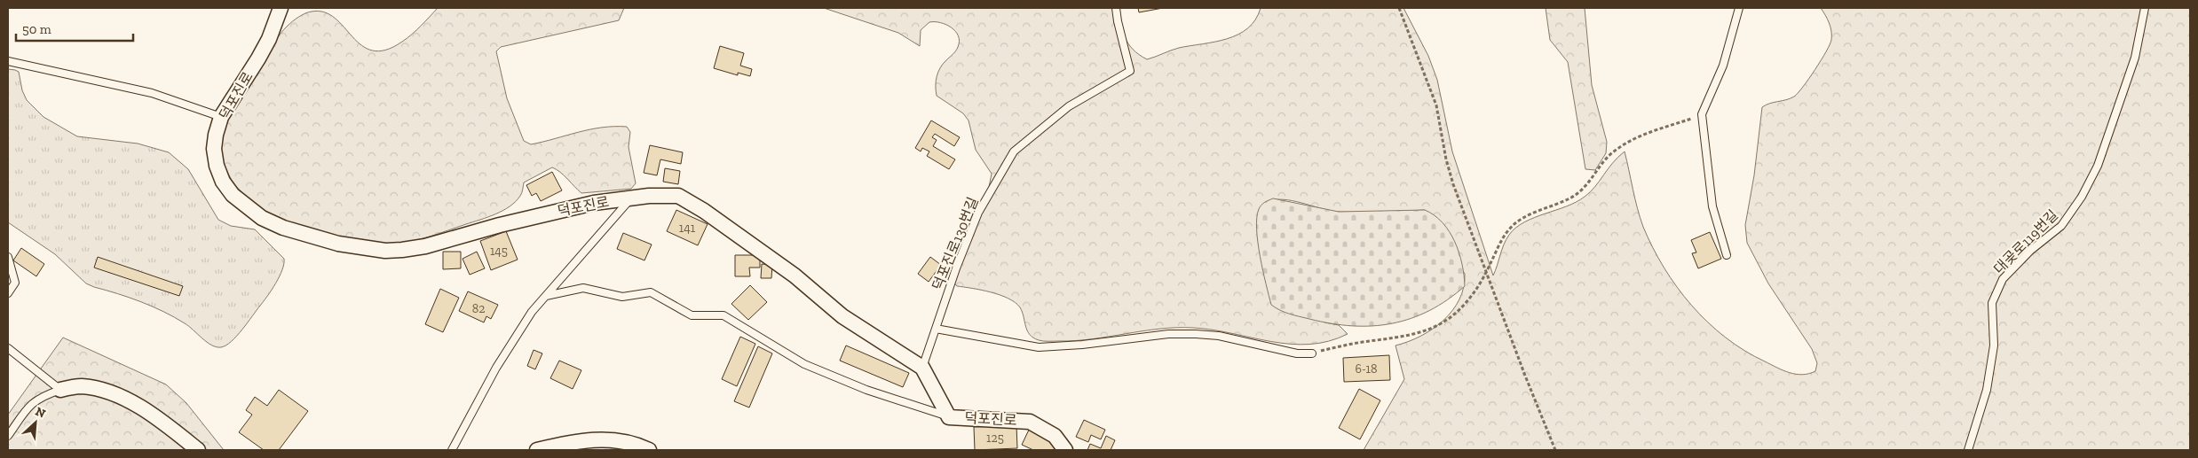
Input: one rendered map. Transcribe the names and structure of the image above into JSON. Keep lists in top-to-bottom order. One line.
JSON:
{"streets":{"street":["덕포진로"],"lane":["대곶로119번길","덕포진로130번길"]},"crossings":[["덕포진로","덕포진로130번길"]],"house_numbers":["141","145","82","6-18","125"],"scale_bar":"50 m","north":"top right"}
